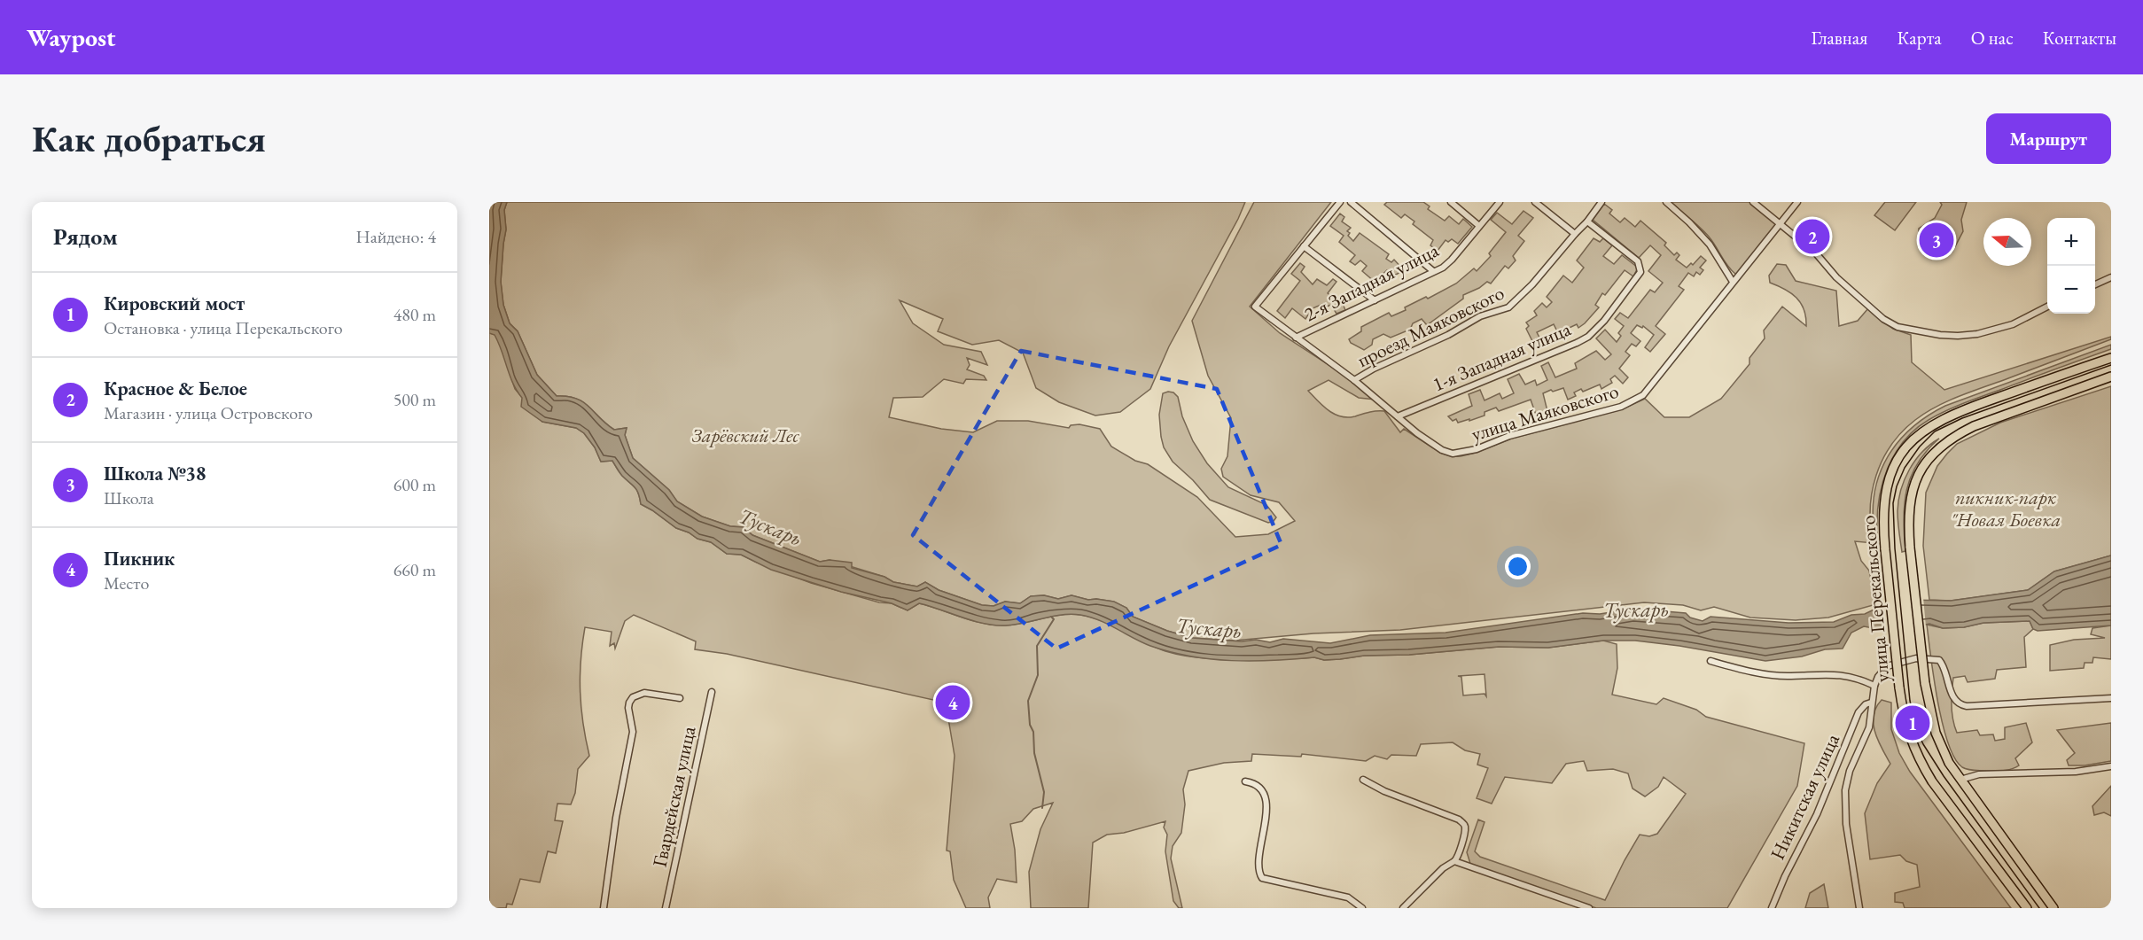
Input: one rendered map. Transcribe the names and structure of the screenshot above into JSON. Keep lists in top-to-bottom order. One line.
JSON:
{"streets":{"main road":["улица Перекальского"],"street":["2-я Западная улица","проезд Маяковского","1-я Западная улица","улица Маяковского","Гвардейская улица","Никитская улица"]},"crossings":[["2-я Западная улица","улица Маяковского"],["проезд Маяковского","1-я Западная улица"],["проезд Маяковского","улица Маяковского"],["1-я Западная улица","улица Маяковского"]],"water":["Тускарь"],"parks":["Зарёвский Лес","пикник-парк \"Новая Боевка"],"north":"left","page":{"header":"Waypost","nav":["Главная","Карта","О нас","Контакты"],"buttons":"Маршрут","title":"Как добраться","heading":["Рядом","Найдено: 4"],"pins":["2","3","4","1"],"map_buttons":["+","−"],"list":[{"mark":"1","name":"Кировский мост","note":"Остановка · улица Перекальского","value":"480 m"},{"mark":"2","name":"Красное & Белое","note":"Магазин · улица Островского","value":"500 m"},{"mark":"3","name":"Школа №38","note":"Школа","value":"600 m"},{"mark":"4","name":"Пикник","note":"Место","value":"660 m"}]}}
